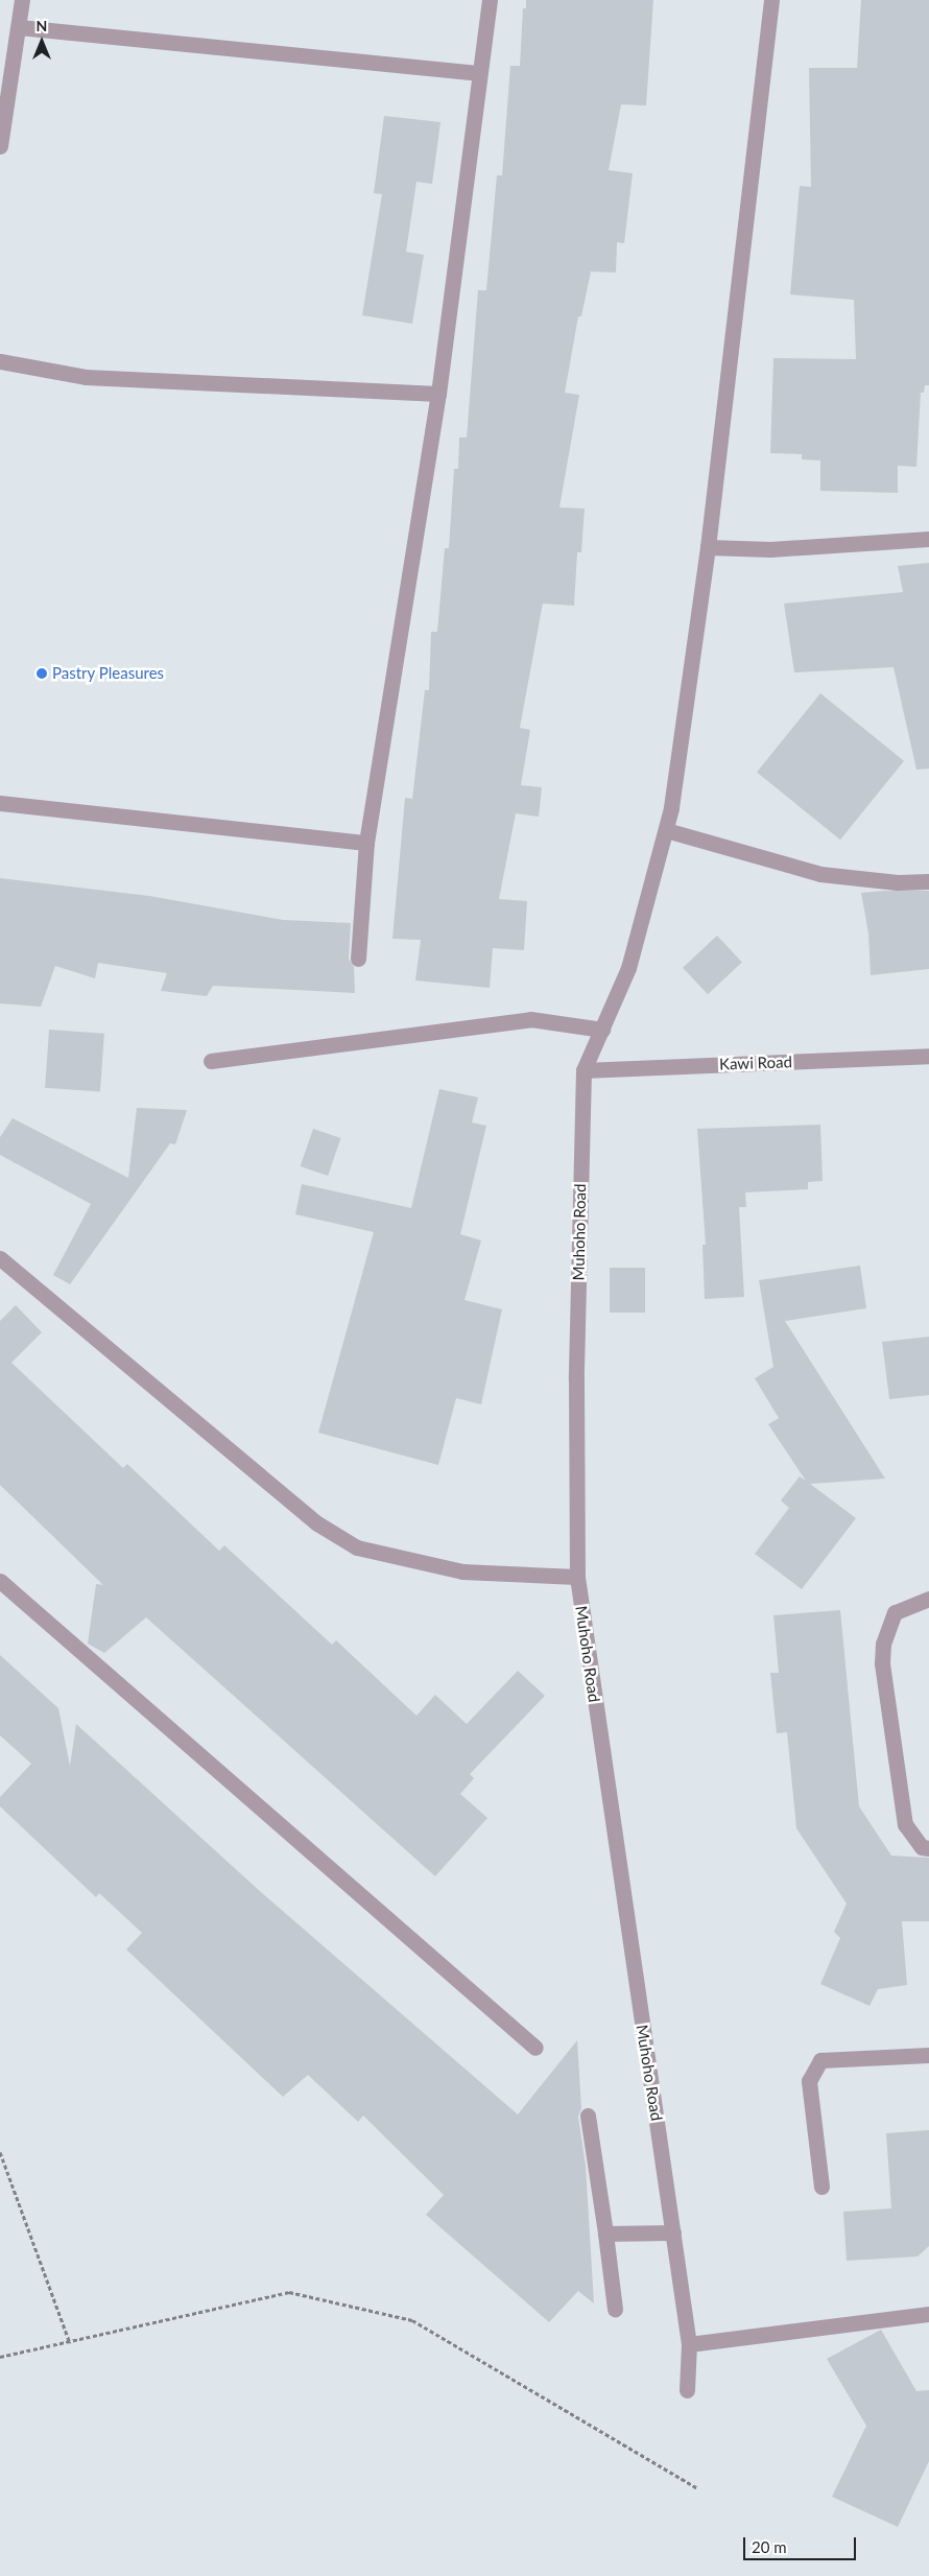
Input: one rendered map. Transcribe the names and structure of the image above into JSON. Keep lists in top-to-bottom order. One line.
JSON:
{"streets":{"street":["Kawi Road","Muhoho Road"]},"crossings":[["Kawi Road","Muhoho Road"]],"places":["Pastry Pleasures"],"scale_bar":"20 m","north":"top"}
